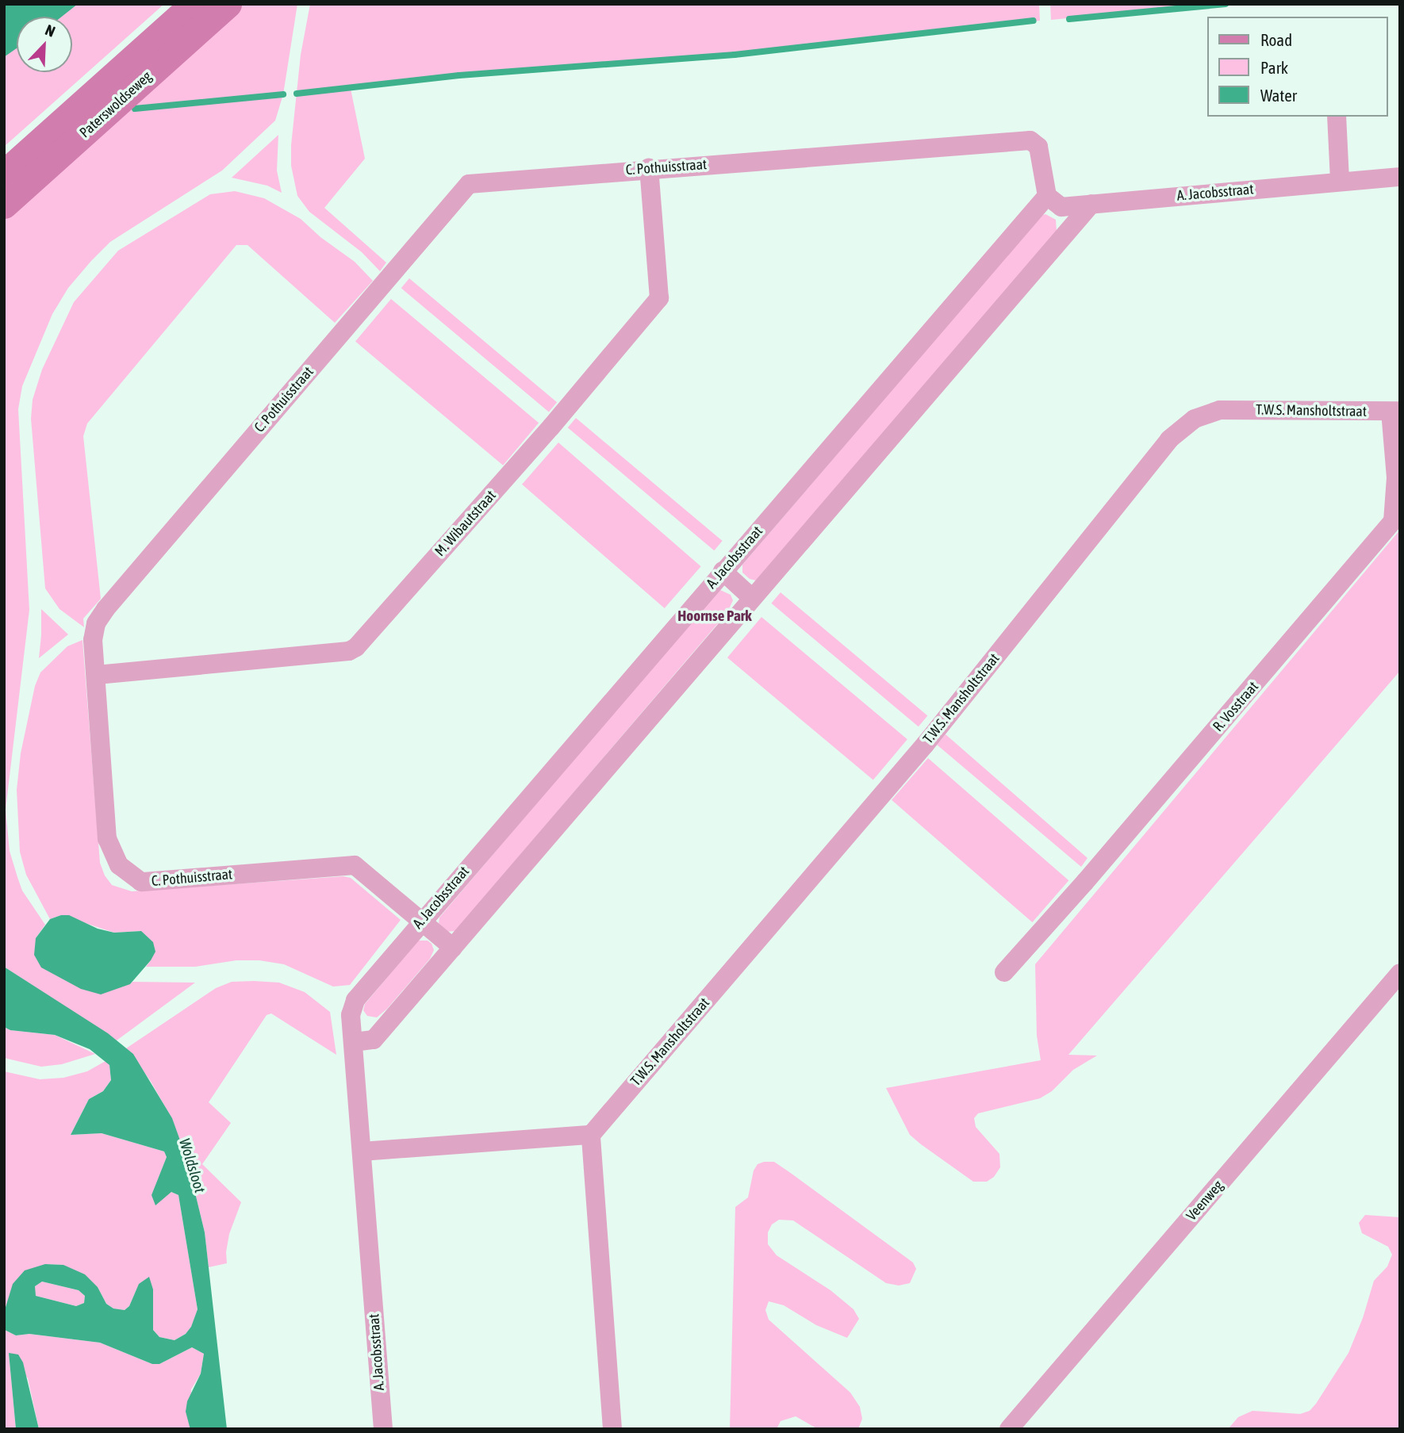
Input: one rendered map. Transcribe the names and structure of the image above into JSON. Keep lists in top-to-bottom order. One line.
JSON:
{"streets":{"main road":["Paterswoldseweg"],"street":["C. Pothuisstraat","A. Jacobsstraat","T.W.S. Mansholtstraat","M. Wibautstraat","R. Vosstraat","Veenweg"]},"crossings":[["C. Pothuisstraat","A. Jacobsstraat"],["C. Pothuisstraat","M. Wibautstraat"],["T.W.S. Mansholtstraat","R. Vosstraat"]],"districts":["Hoornse Park"],"water":["Woldsloot"],"legend":["Road","Park","Water"],"north":"top right"}
